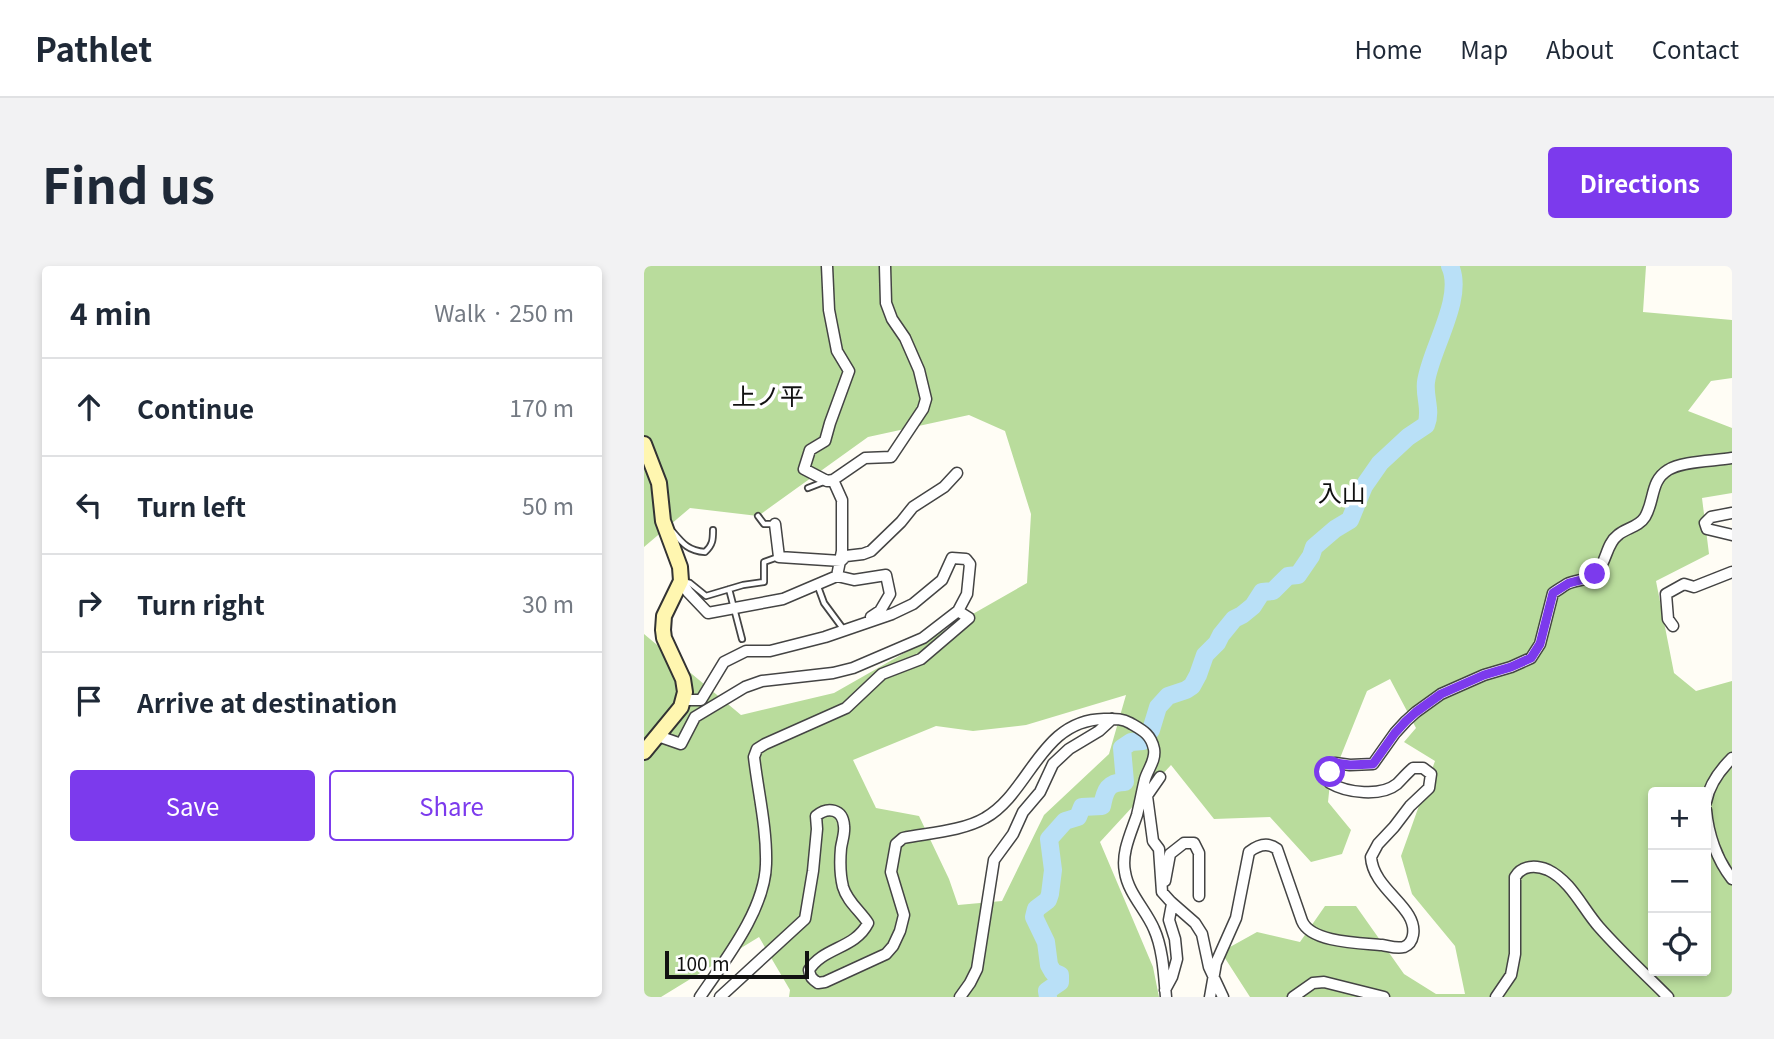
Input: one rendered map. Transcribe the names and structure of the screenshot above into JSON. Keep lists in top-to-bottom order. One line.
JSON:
{"districts":["上ノ平","入山"],"scale_bar":"100 m","page":{"header":"Pathlet","nav":["Home","Map","About","Contact"],"title":"Find us","buttons":["Directions",["Save","Share"]],"heading":["4 min","Walk · 250 m"],"list":[["Continue","170 m"],["Turn left","50 m"],["Turn right","30 m"],"Arrive at destination"],"map_buttons":["+","−"],"scale":"100 m"}}
